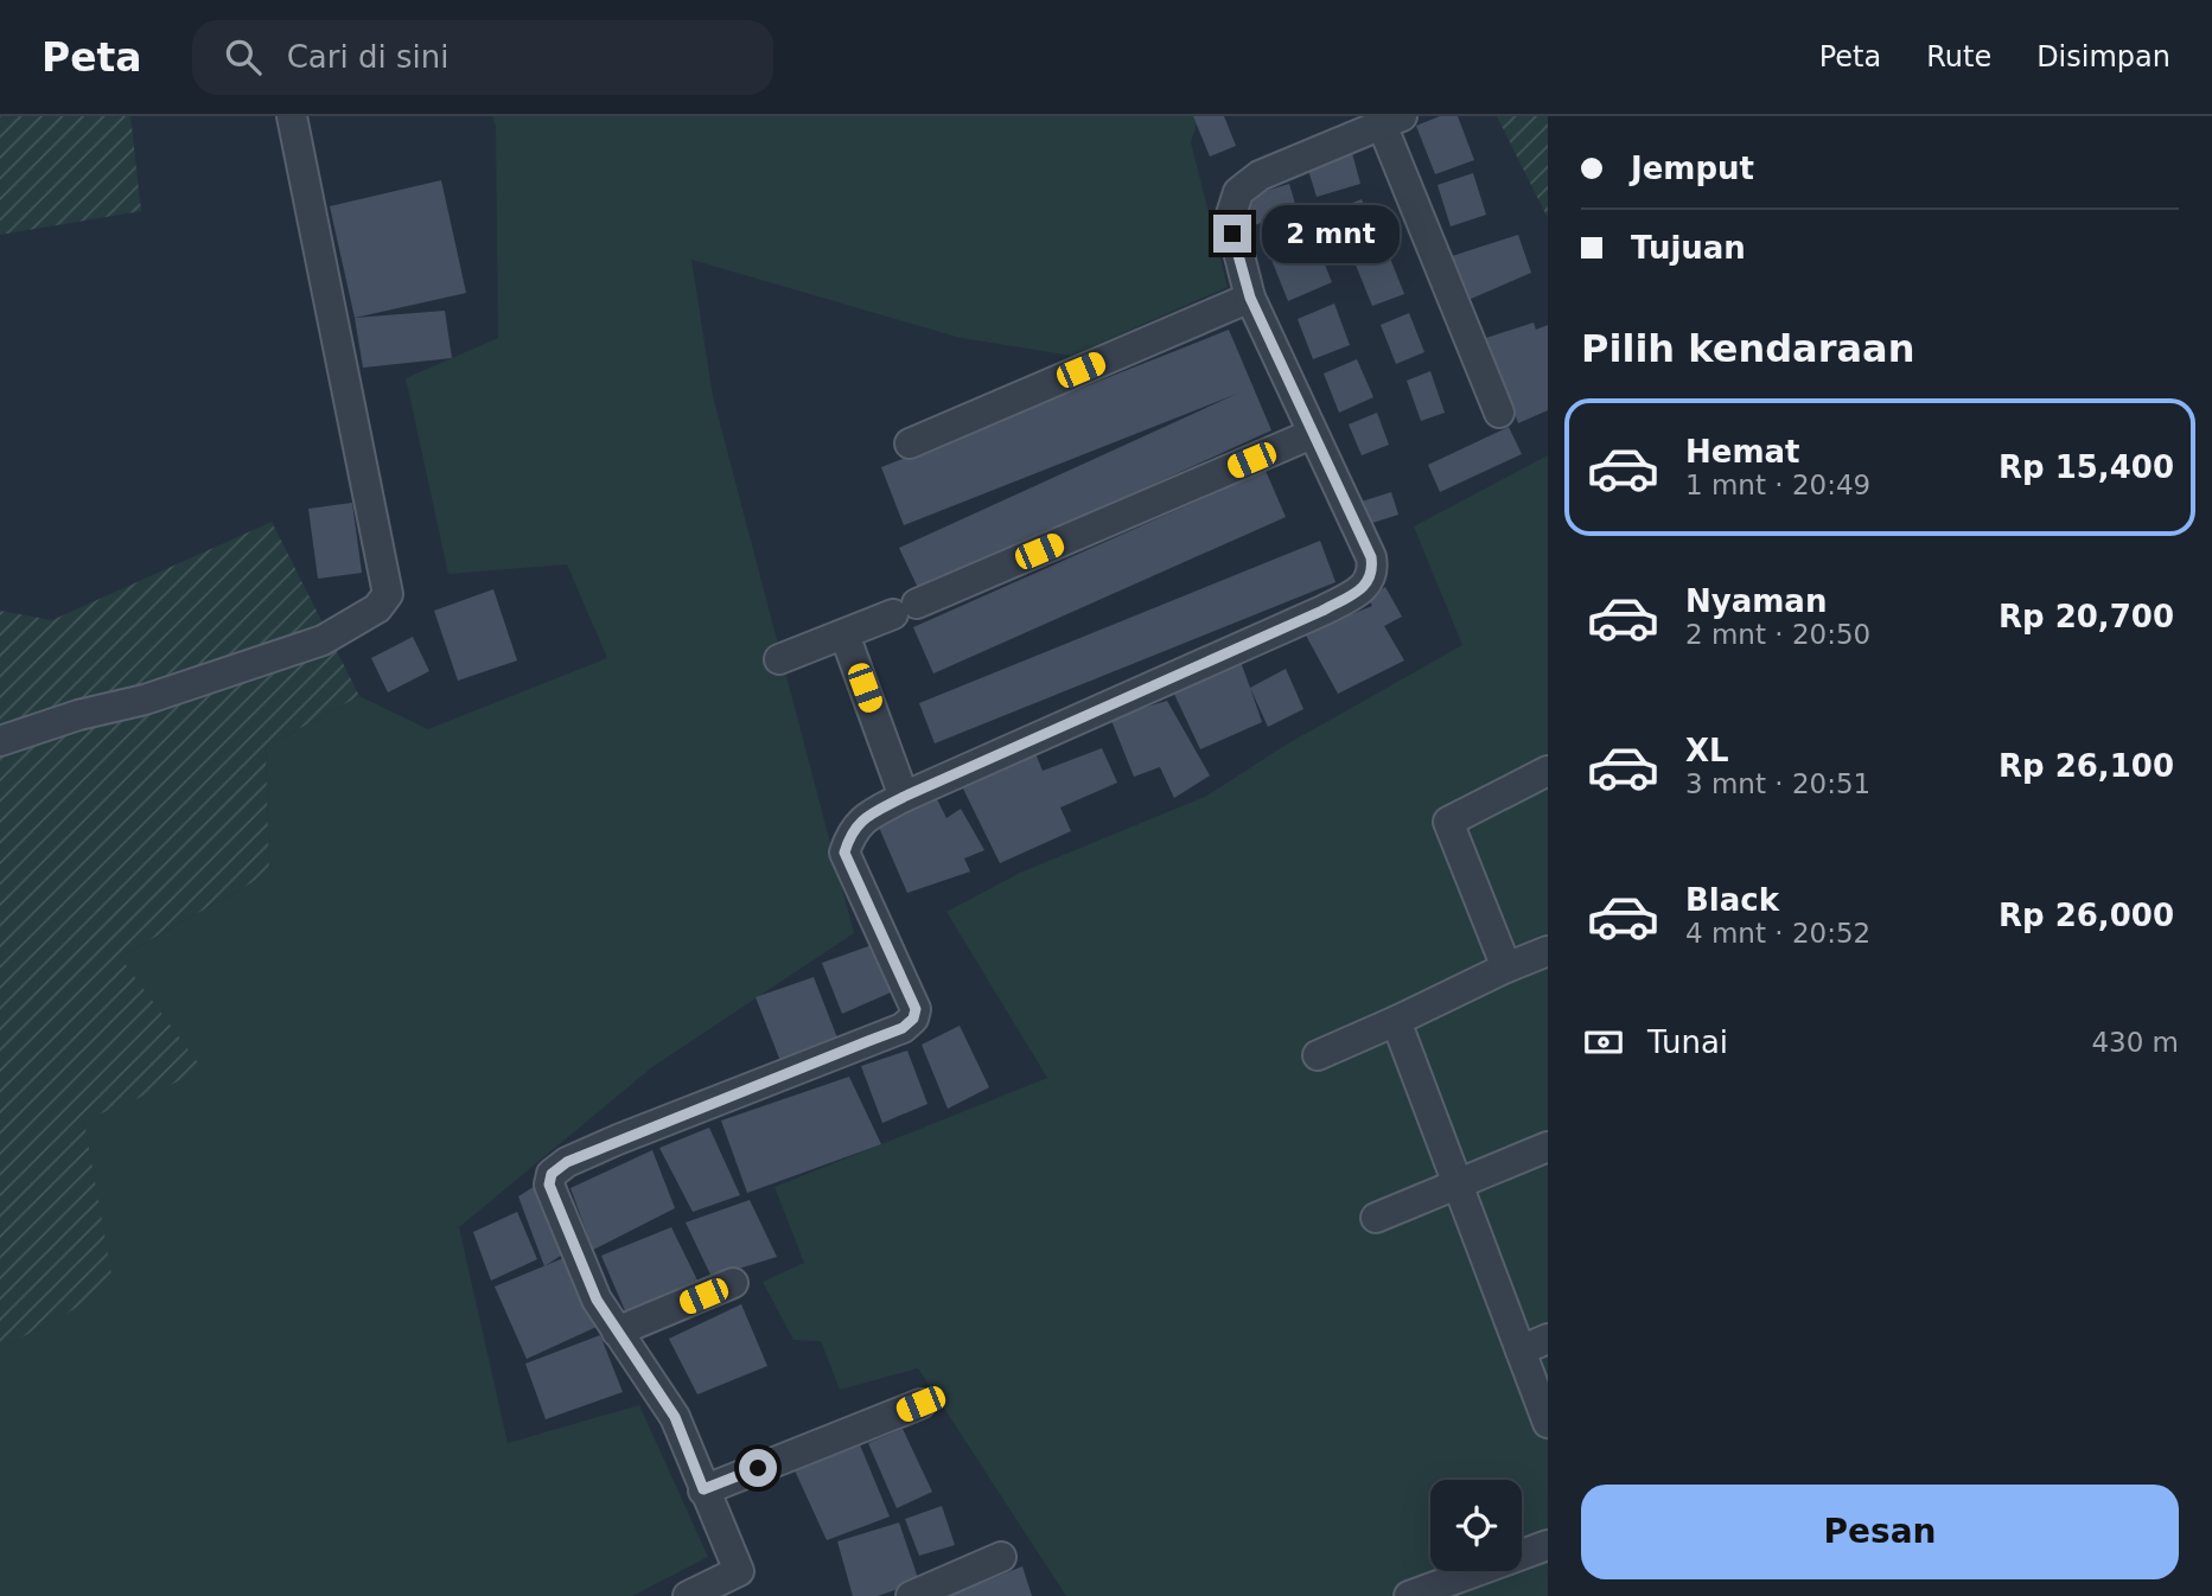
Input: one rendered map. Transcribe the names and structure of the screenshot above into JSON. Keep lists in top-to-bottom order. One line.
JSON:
{"page":{"header":"Peta","search":"Cari di sini","nav":["Peta","Rute","Disimpan"],"banner":["Jemput","Tujuan"],"bubble":"2 mnt","heading":"Pilih kendaraan","list":[{"name":"Hemat","note":"1 mnt · 20:49","value":"Rp 15,400"},{"name":"Nyaman","note":"2 mnt · 20:50","value":"Rp 20,700"},{"name":"XL","note":"3 mnt · 20:51","value":"Rp 26,100"},{"name":"Black","note":"4 mnt · 20:52","value":"Rp 26,000"}],"pay":["Tunai","430 m"],"buttons":"Pesan"}}
